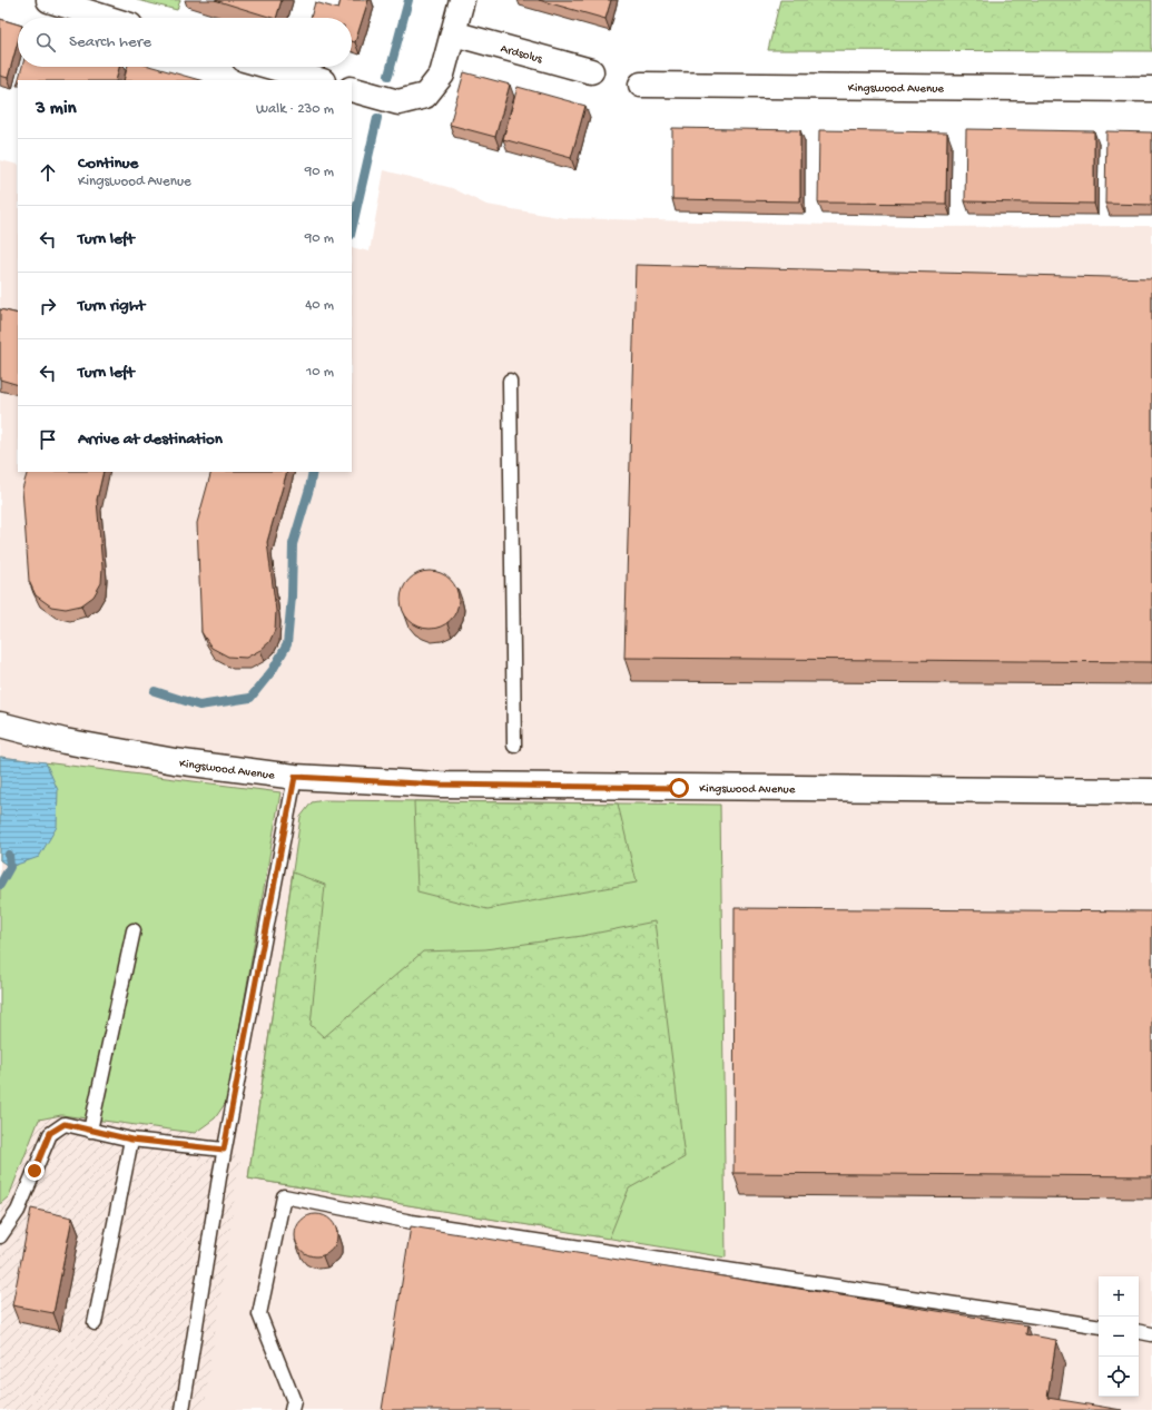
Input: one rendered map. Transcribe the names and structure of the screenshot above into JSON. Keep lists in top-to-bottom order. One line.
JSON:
{"streets":{"street":["Ardsolus","Kingswood Avenue"]},"page":{"search":"Search here","heading":["3 min","Walk · 230 m"],"list":[["Continue","Kingswood Avenue","90 m"],["Turn left","90 m"],["Turn right","40 m"],["Turn left","10 m"],"Arrive at destination"],"map_buttons":["+","−"]}}
